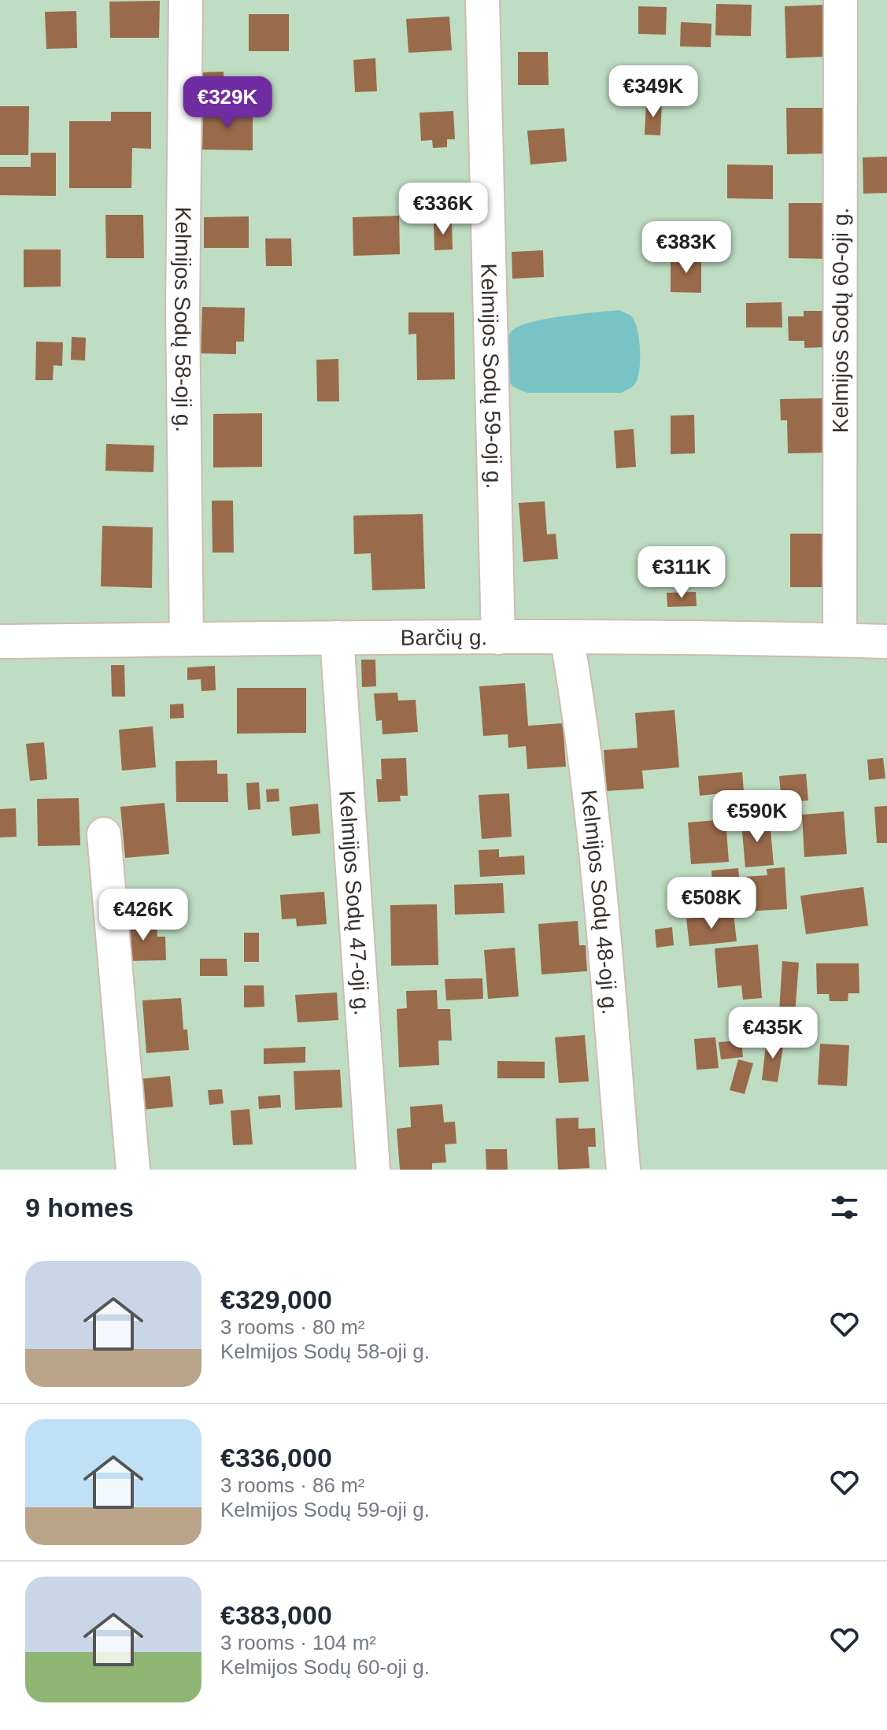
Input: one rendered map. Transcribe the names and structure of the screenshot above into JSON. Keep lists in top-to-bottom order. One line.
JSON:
{"streets":{"street":["Kelmijos Sodų 58-oji g.","Kelmijos Sodų 60-oji g.","Kelmijos Sodų 59-oji g.","Barčių g.","Kelmijos Sodų 48-oji g.","Kelmijos Sodų 47-oji g."]},"crossings":[["Kelmijos Sodų 58-oji g.","Barčių g."],["Kelmijos Sodų 60-oji g.","Barčių g."],["Kelmijos Sodų 59-oji g.","Barčių g."],["Barčių g.","Kelmijos Sodų 48-oji g."],["Barčių g.","Kelmijos Sodų 47-oji g."]],"page":{"price":["€349K","€329K","€336K","€383K","€311K","€590K","€508K","€426K","€435K"],"heading":"9 homes","list":[{"name":"€329,000","note":"3 rooms · 80 m² · Kelmijos Sodų 58-oji g."},{"name":"€336,000","note":"3 rooms · 86 m² · Kelmijos Sodų 59-oji g."},{"name":"€383,000","note":"3 rooms · 104 m² · Kelmijos Sodų 60-oji g."}]}}
